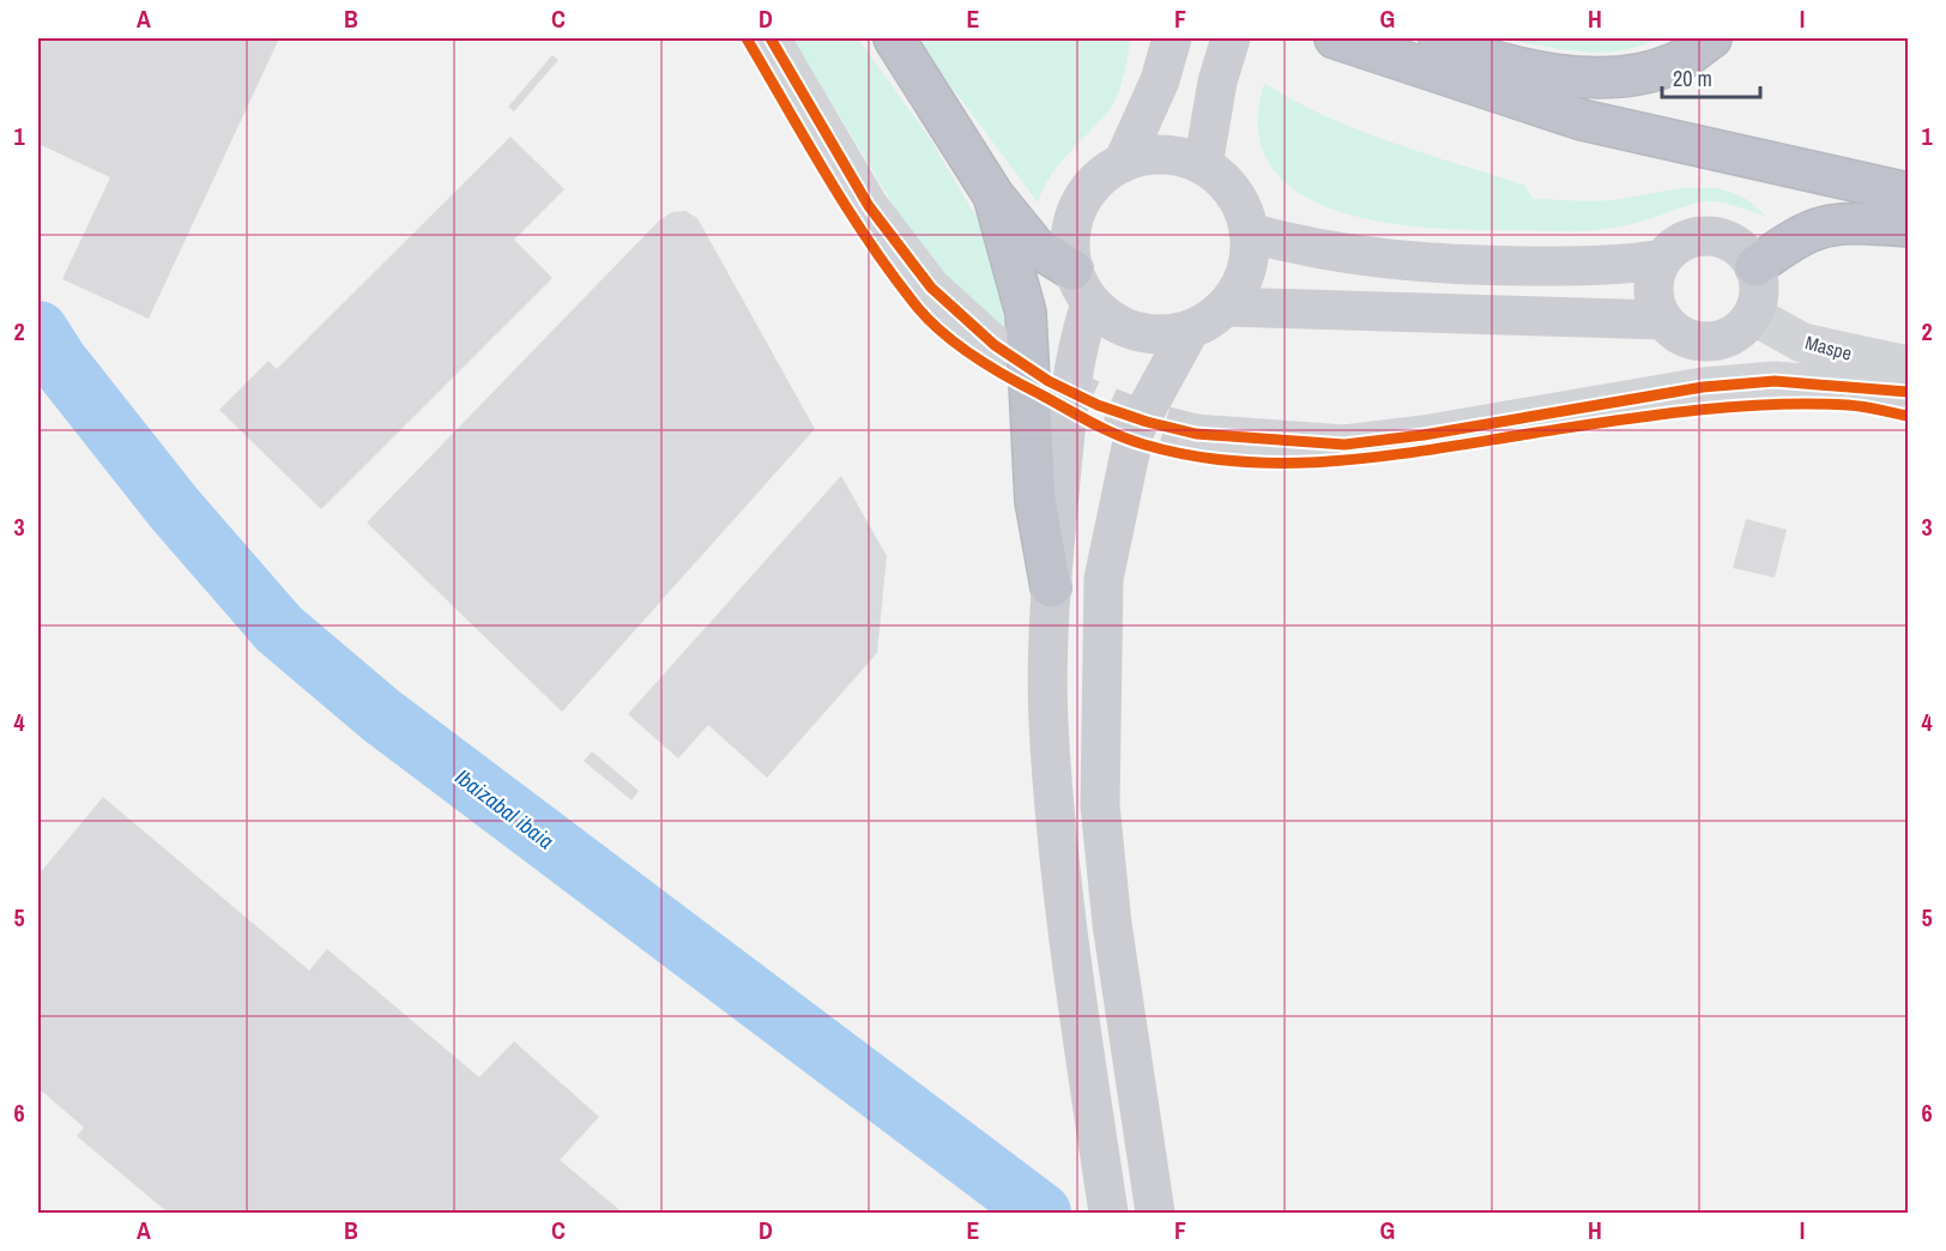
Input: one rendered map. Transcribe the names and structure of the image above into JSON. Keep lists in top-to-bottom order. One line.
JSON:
{"streets":{"street":["Maspe"]},"water":["Ibaizabal ibaia"],"scale_bar":"20 m","grid":{"columns":["A","B","C","D","E","F","G","H","I"],"rows":["1","2","3","4","5","6"]}}
